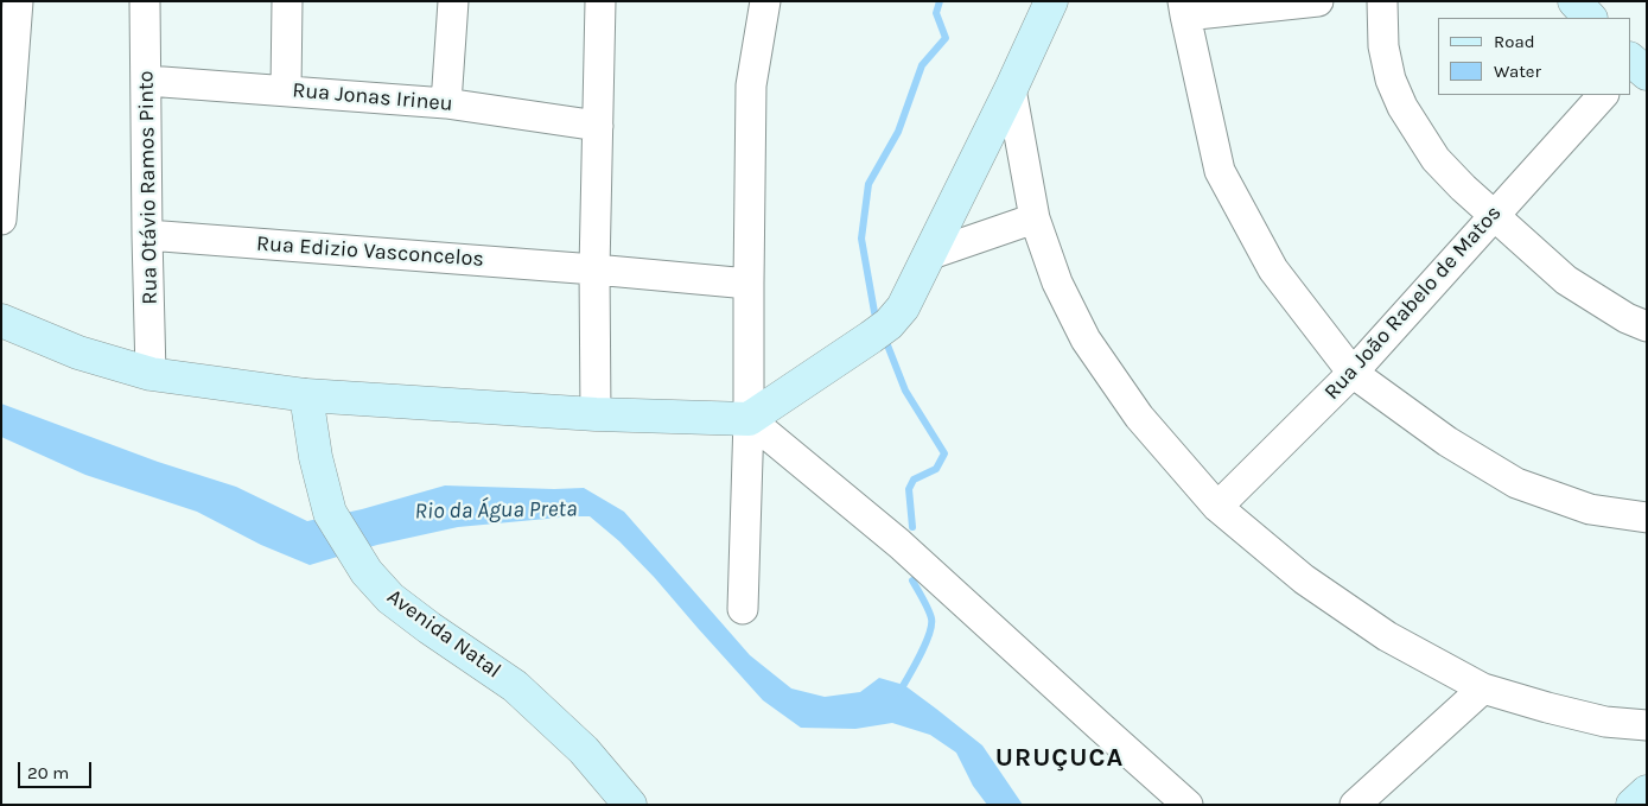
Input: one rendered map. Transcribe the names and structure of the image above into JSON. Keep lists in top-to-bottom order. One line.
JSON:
{"streets":{"street":["Rua Jonas Irineu","Rua Otávio Ramos Pinto","Rua Edizio Vasconcelos","Rua João Rabelo de Matos","Avenida Natal"]},"crossings":[["Rua Jonas Irineu","Rua Otávio Ramos Pinto"],["Rua Otávio Ramos Pinto","Rua Edizio Vasconcelos"]],"districts":["URUÇUCA"],"water":["Rio da Água Preta"],"legend":["Road","Water"],"scale_bar":"20 m"}
